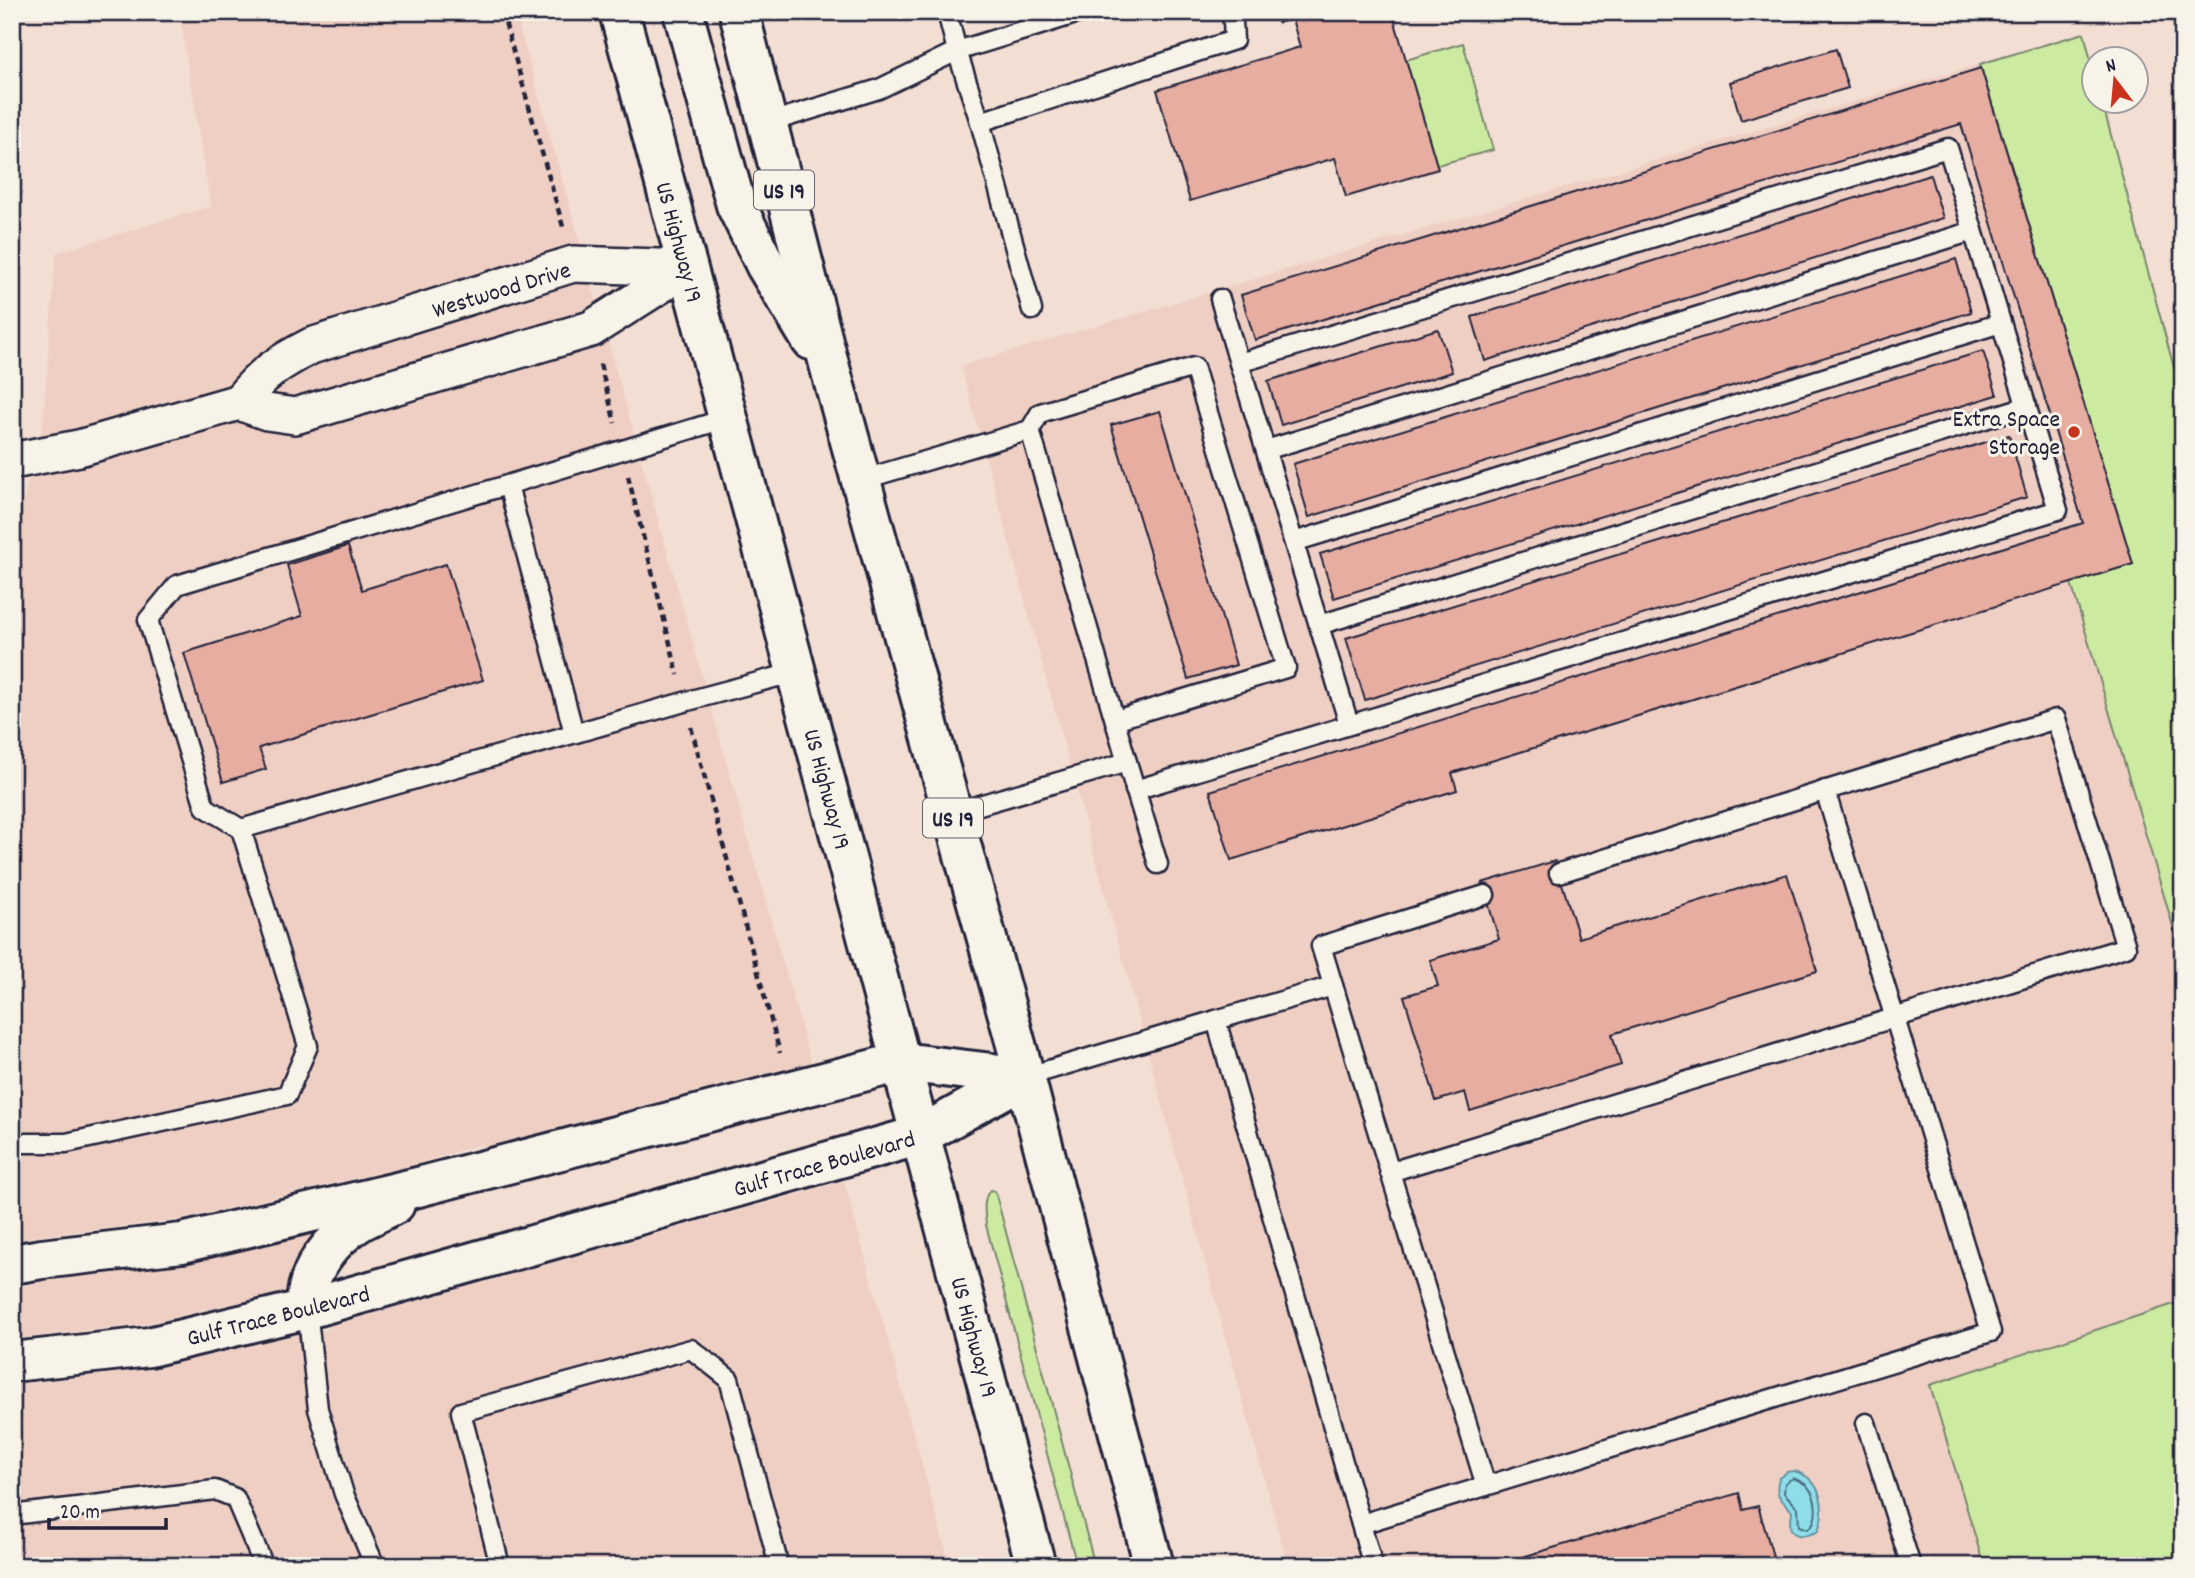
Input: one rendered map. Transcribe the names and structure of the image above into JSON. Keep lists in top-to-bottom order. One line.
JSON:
{"streets":{"main road":["US 19","US Highway 19","Gulf Trace Boulevard"],"street":["Westwood Drive"]},"crossings":[["US 19","Gulf Trace Boulevard"],["US Highway 19","Westwood Drive"],["US Highway 19","Gulf Trace Boulevard"]],"places":["Extra Space Storage"],"scale_bar":"20 m","north":"top"}
